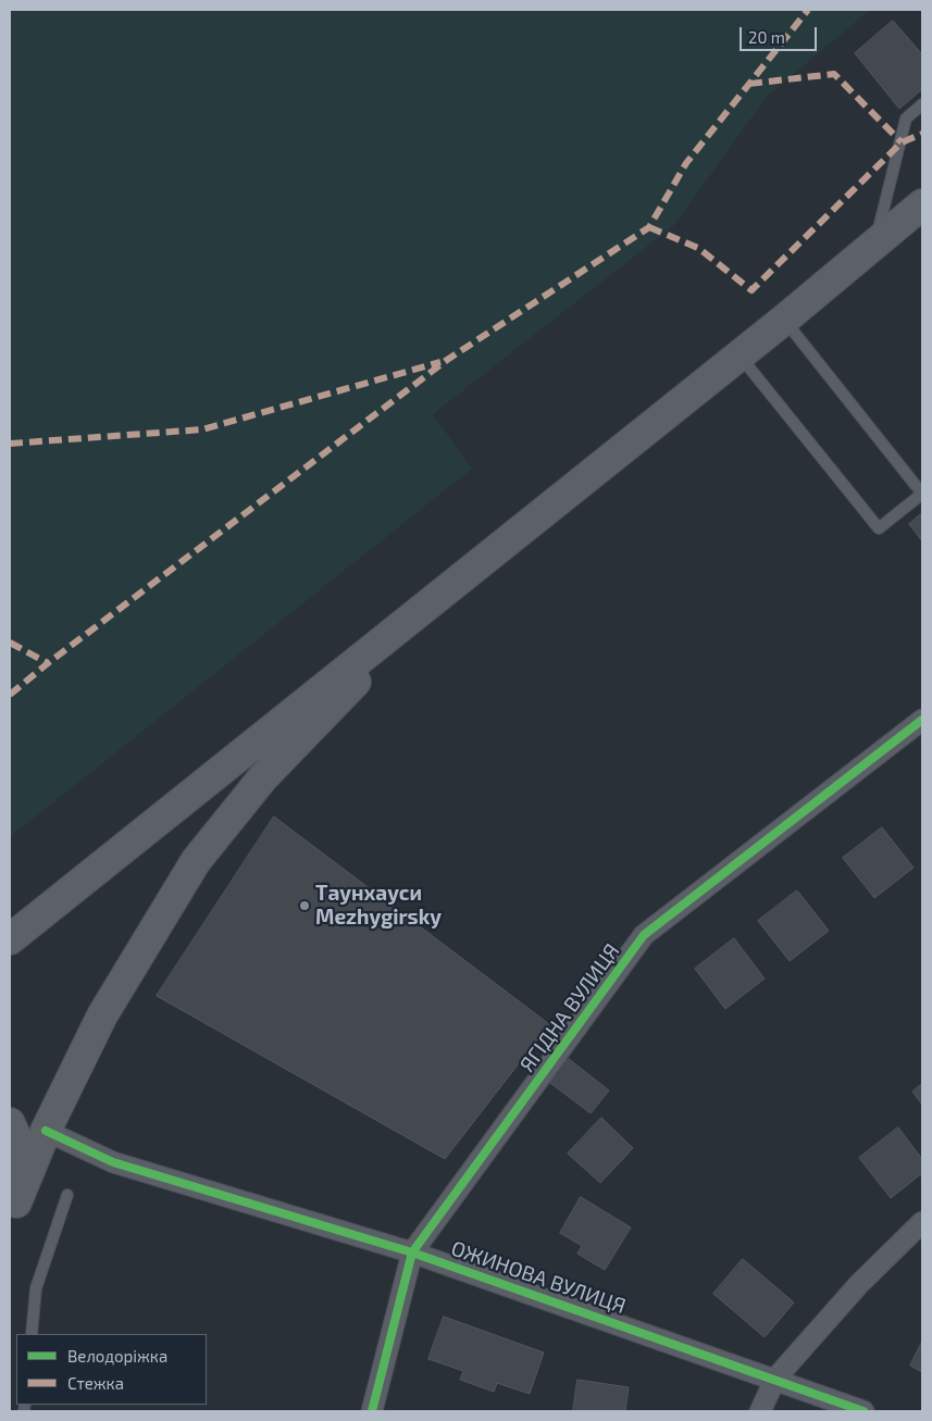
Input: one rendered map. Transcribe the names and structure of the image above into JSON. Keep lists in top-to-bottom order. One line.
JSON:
{"streets":{"street":["ЯГІДНА ВУЛИЦЯ","ОЖИНОВА ВУЛИЦЯ"]},"crossings":[["ЯГІДНА ВУЛИЦЯ","ОЖИНОВА ВУЛИЦЯ"]],"places":["Таунхауси Mezhygirsky"],"legend":["Велодоріжка","Стежка"],"scale_bar":"20 m"}
